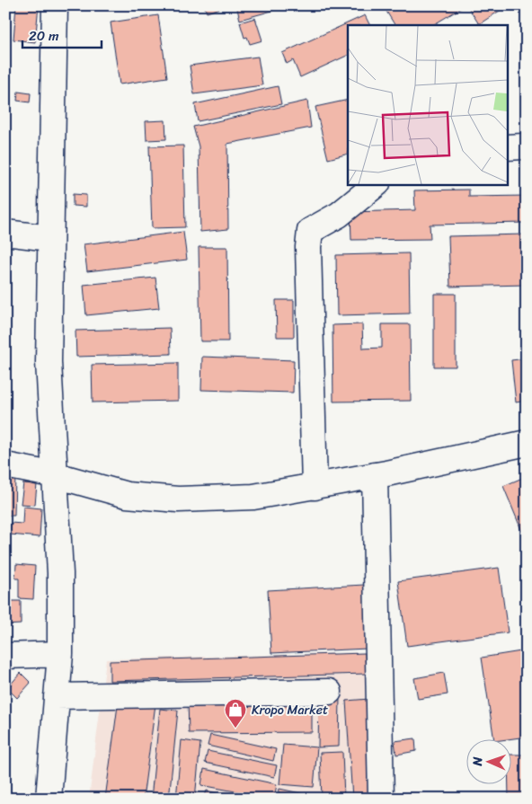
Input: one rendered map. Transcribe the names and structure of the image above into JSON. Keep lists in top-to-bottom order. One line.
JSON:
{"places":{"shop":["Kropo Market"]},"scale_bar":"20 m","north":"left"}
